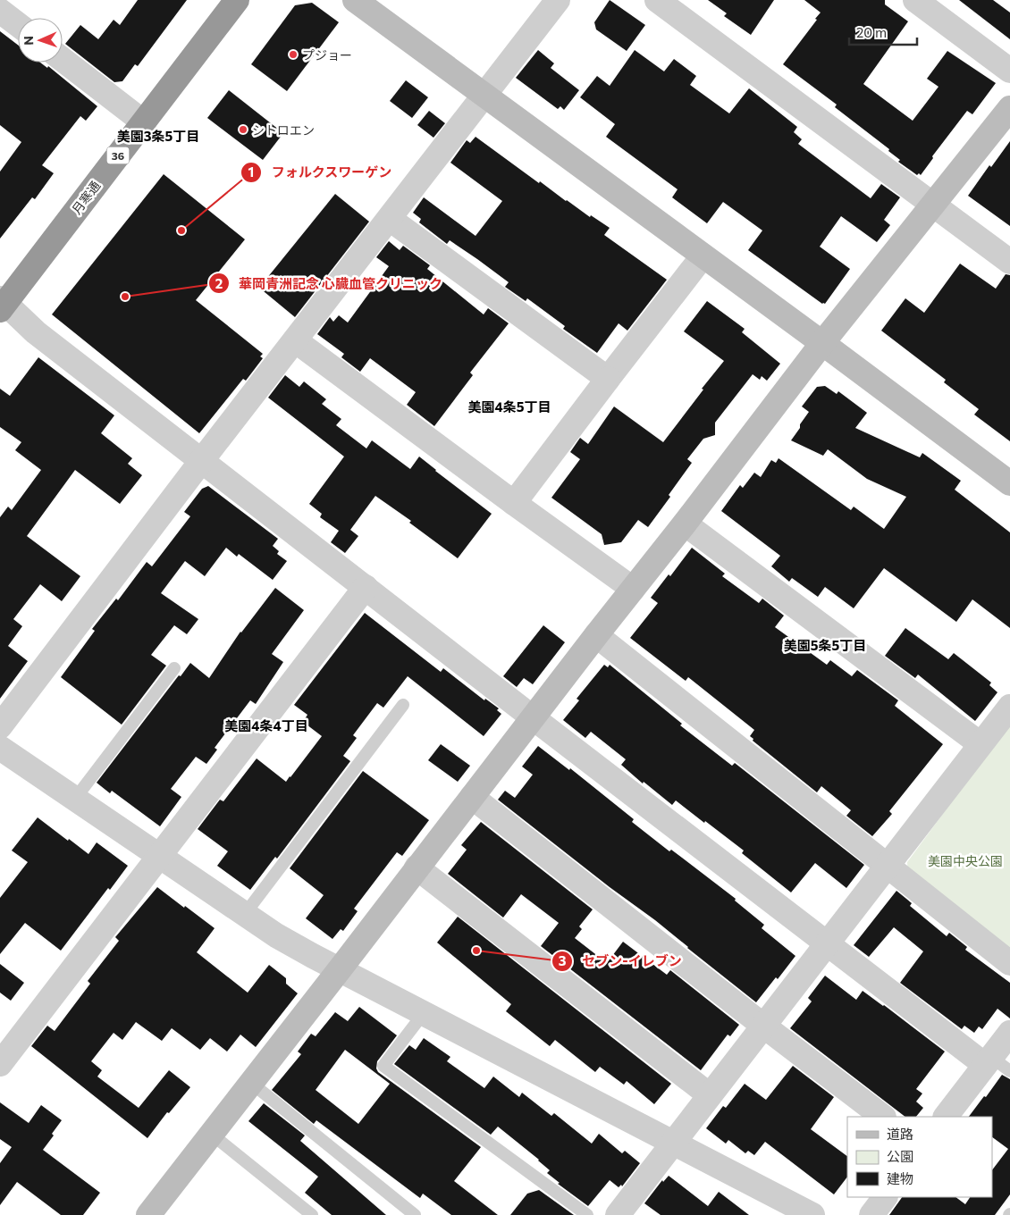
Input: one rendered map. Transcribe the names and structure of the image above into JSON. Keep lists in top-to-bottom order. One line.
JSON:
{"streets":{"highway":["36","月寒通"]},"districts":["美園3条5丁目","美園4条5丁目","美園5条5丁目","美園4条4丁目"],"parks":["美園中央公園"],"places":["プジョー","シトロエン","フォルクスワーゲン","華岡青洲記念 心臓血管クリニック","セブン-イレブン"],"legend":["道路","公園","建物"],"scale_bar":"20 m","north":"left"}
